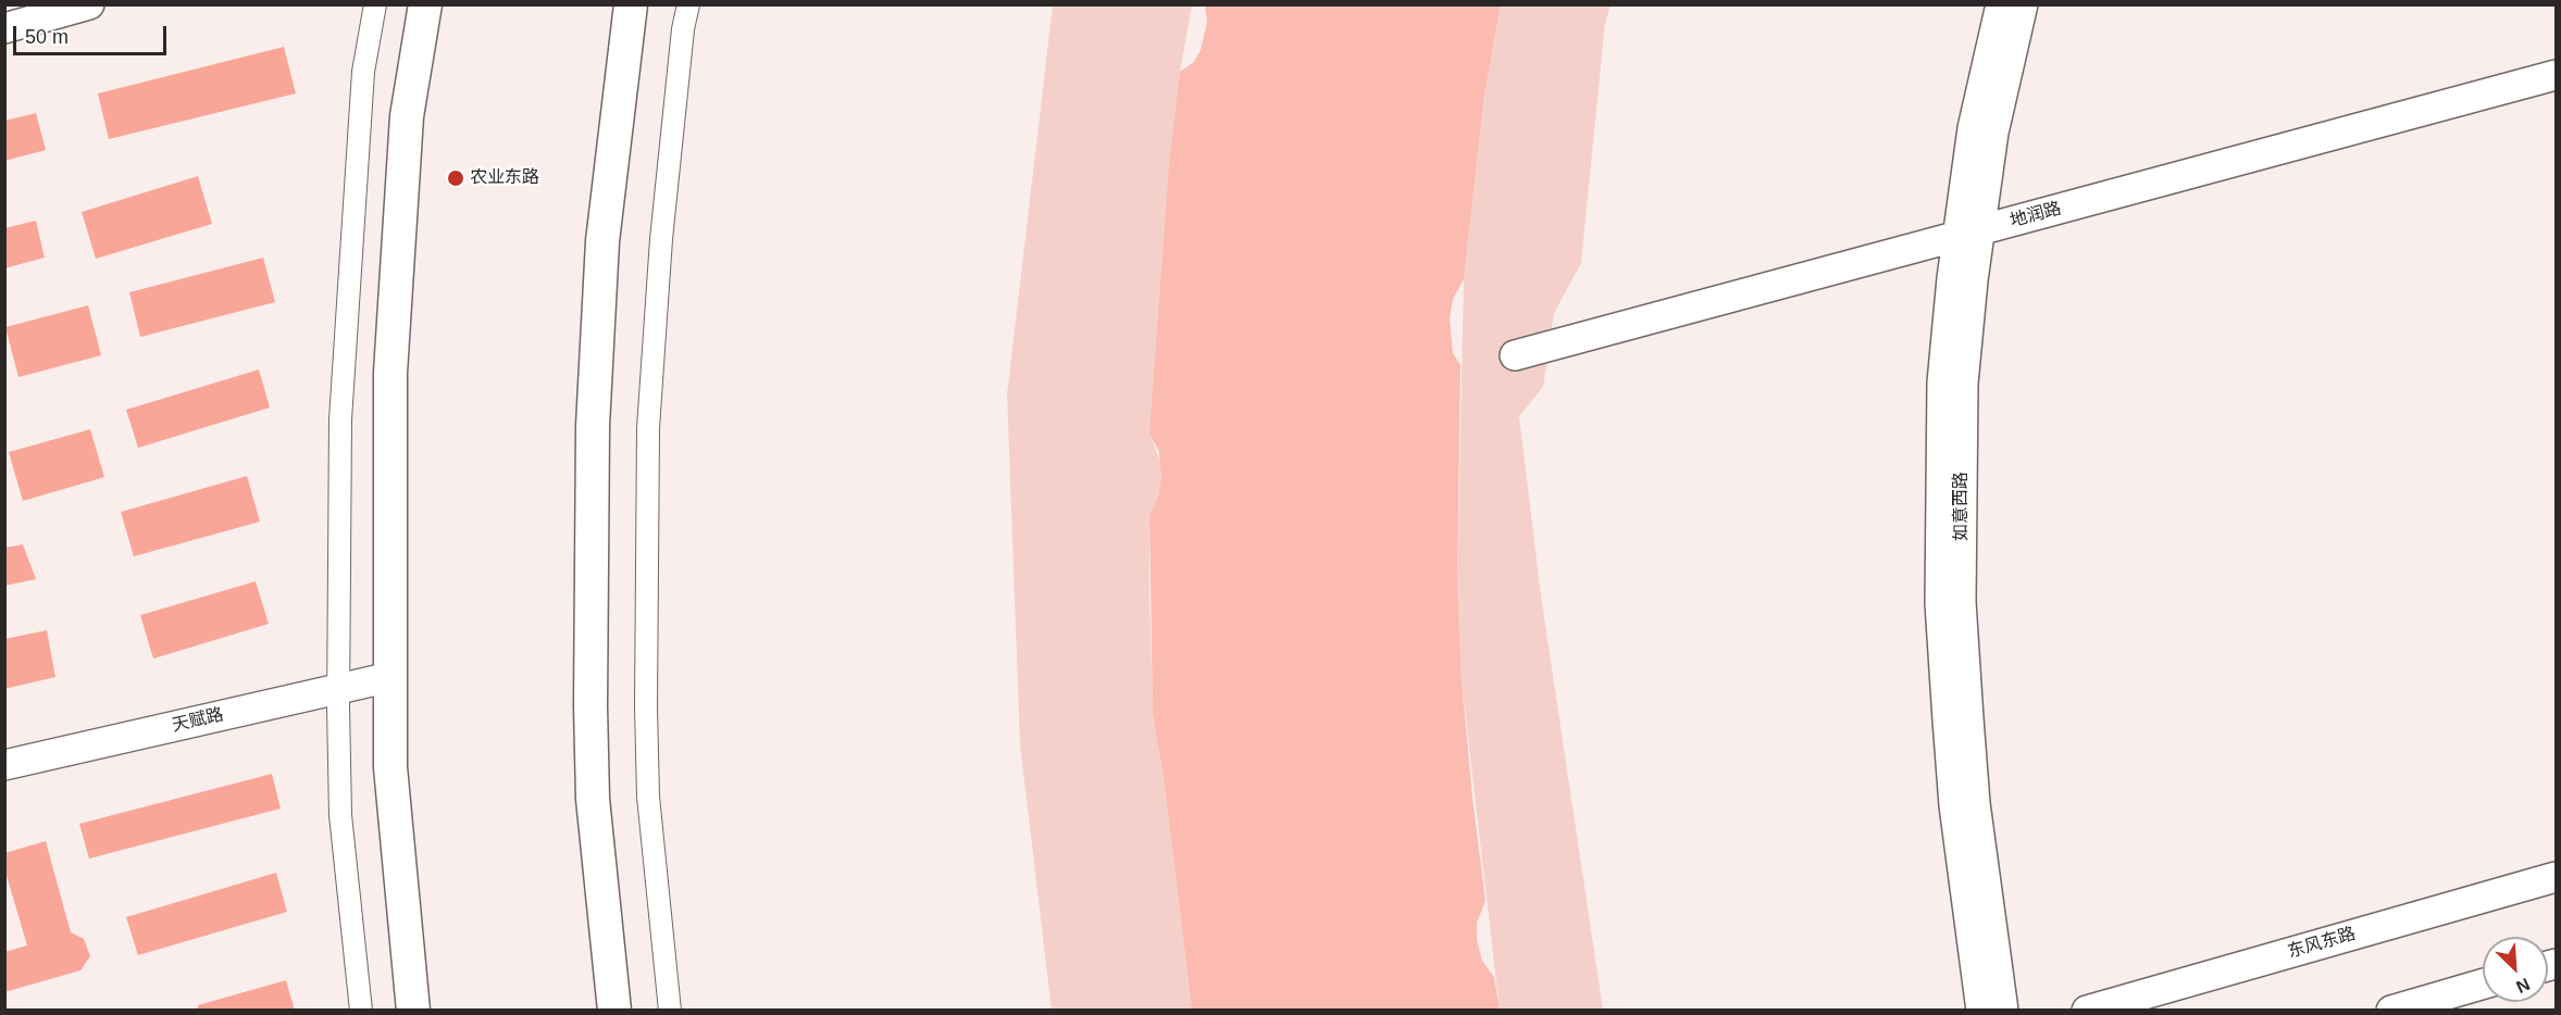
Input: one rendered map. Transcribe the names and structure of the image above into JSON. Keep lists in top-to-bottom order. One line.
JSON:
{"streets":{"street":["地润路","如意西路","天赋路","东风东路"]},"crossings":[["地润路","如意西路"]],"places":["农业东路"],"scale_bar":"50 m","north":"bottom right"}
